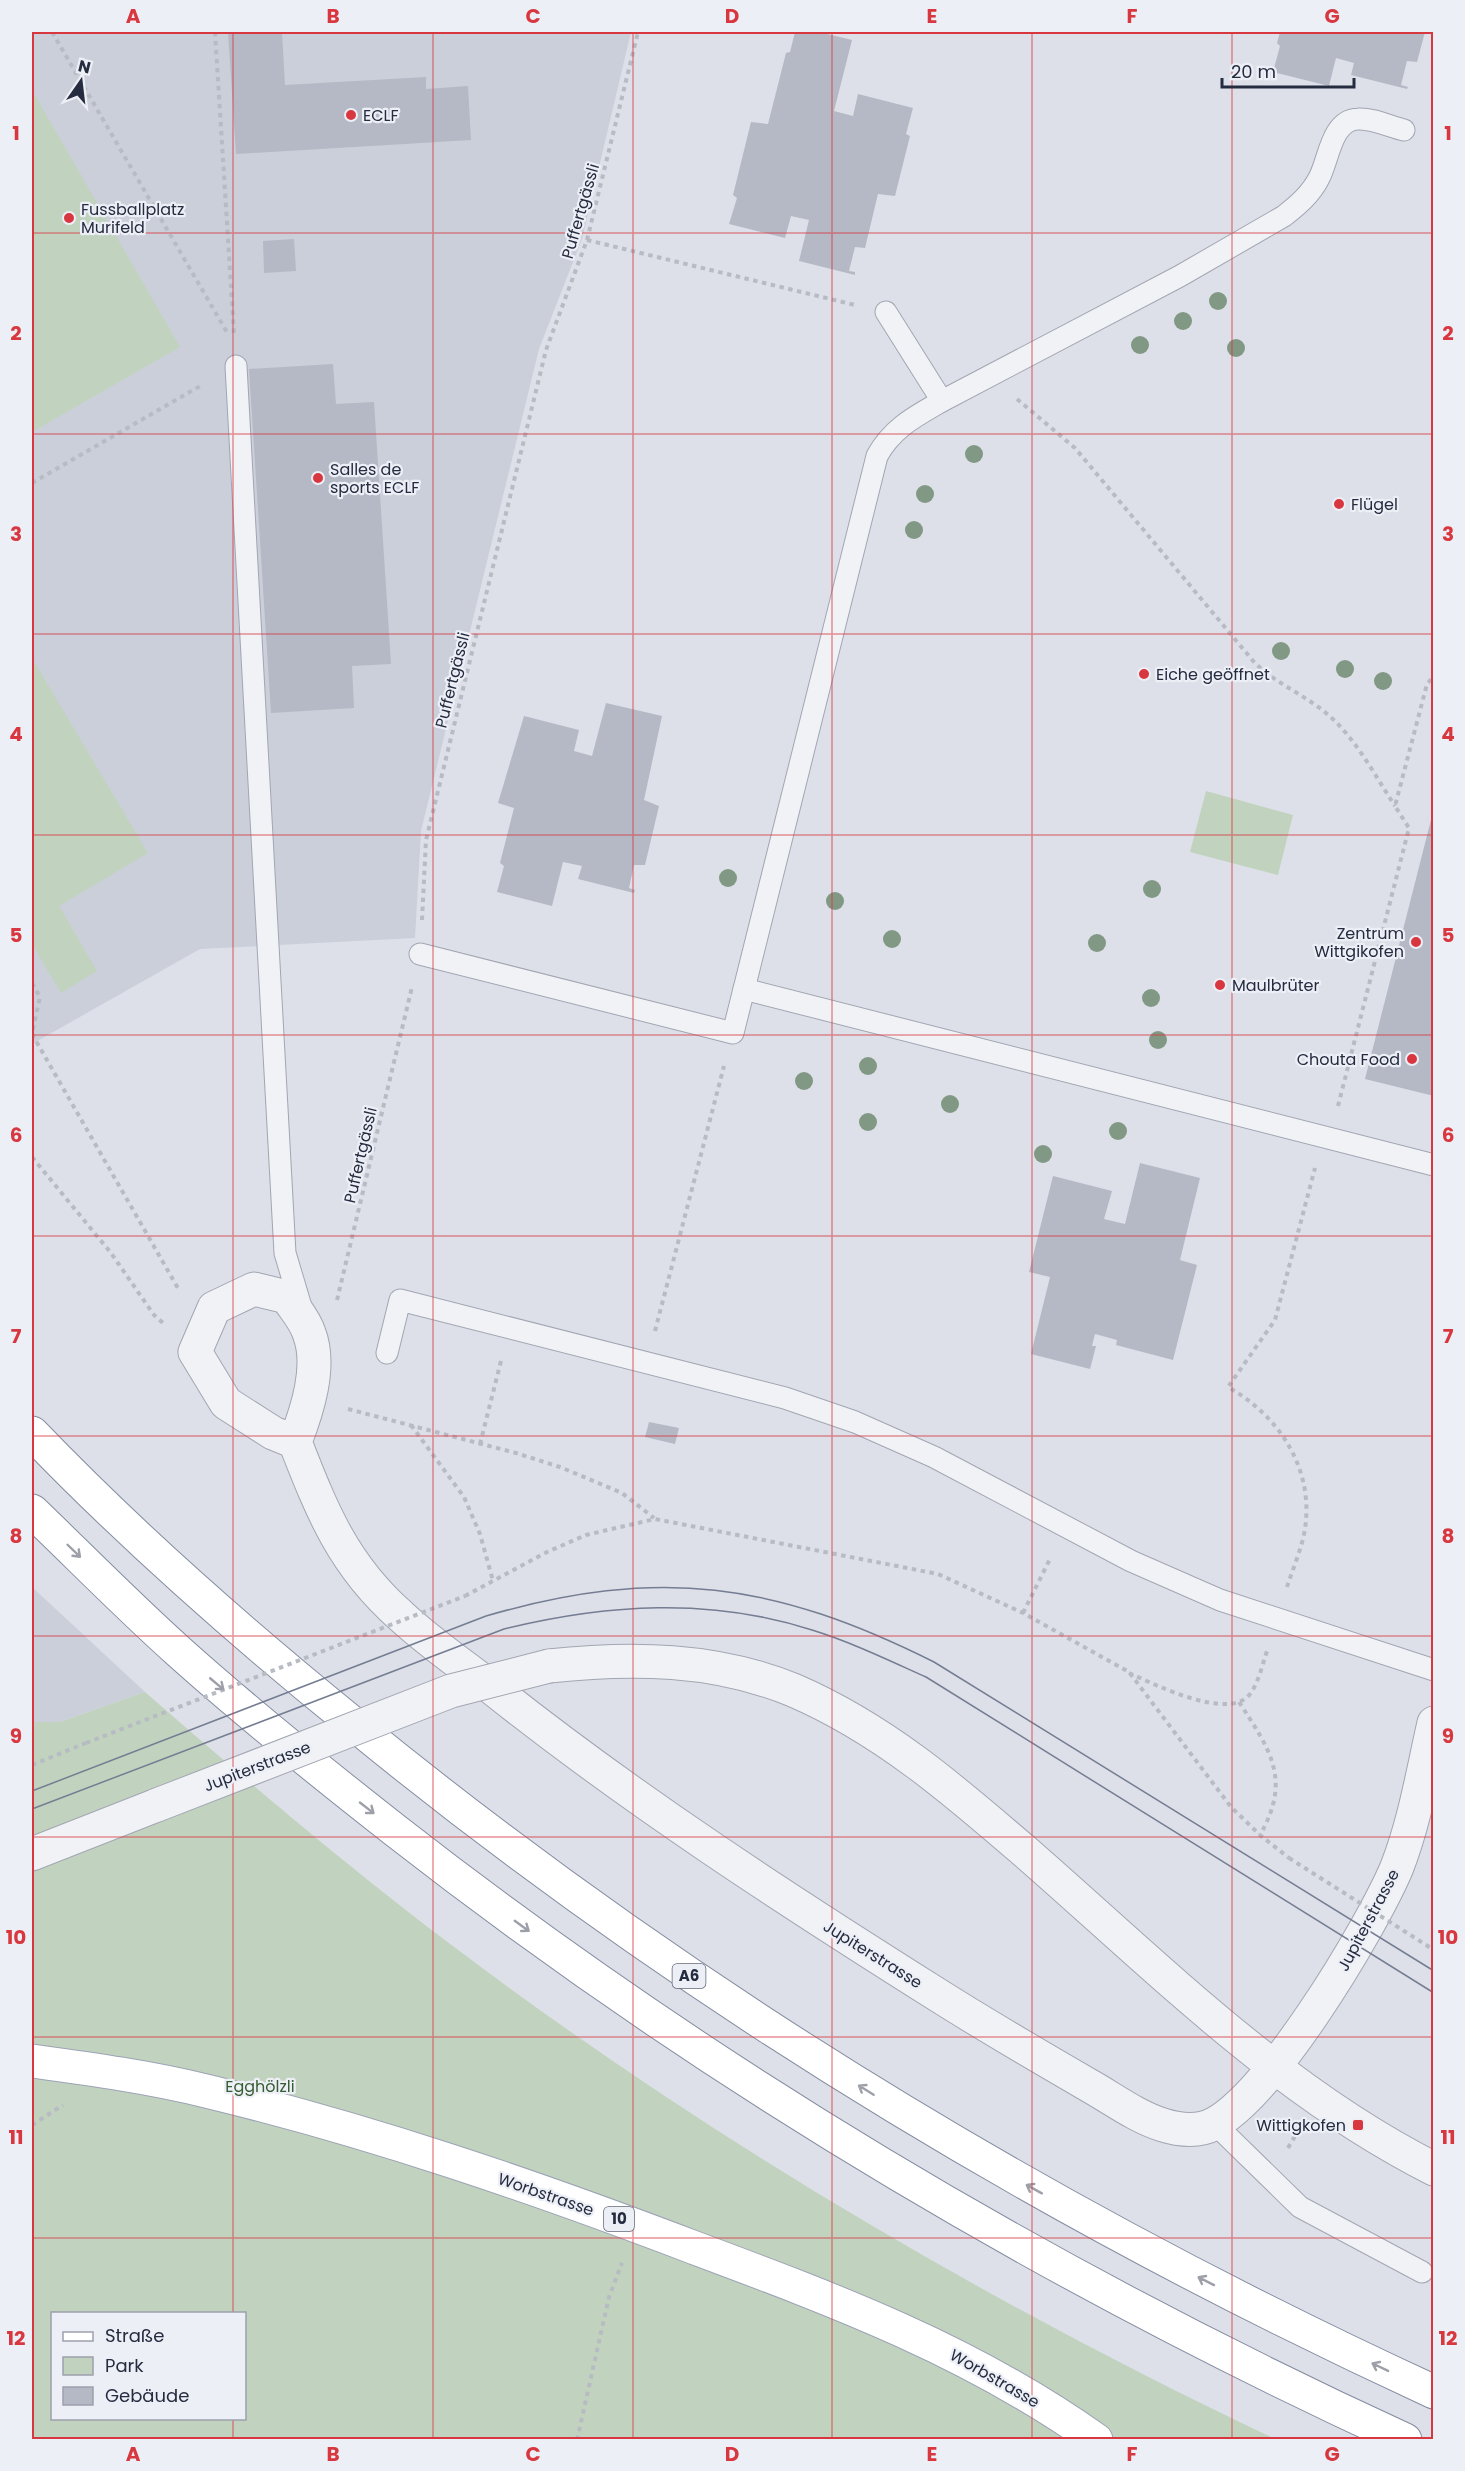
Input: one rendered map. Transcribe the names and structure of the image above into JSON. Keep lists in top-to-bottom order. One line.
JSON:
{"streets":{"main road":["A6","Worbstrasse","10"],"street":["Jupiterstrasse"],"path":["Puffertgässli"]},"crossings":[["Puffertgässli","Jupiterstrasse"]],"parks":["Egghölzli"],"places":{"other":["ECLF","Fussballplatz Murifeld","Salles de sports ECLF","Flügel","Eiche geöffnet","Zentrum Wittgikofen","Maulbrüter","Chouta Food"],"transit":["Wittigkofen"]},"legend":["Straße","Park","Gebäude"],"scale_bar":"20 m","north":"top","grid":{"columns":["A","B","C","D","E","F","G"],"rows":["1","2","3","4","5","6","7","8","9","10","11","12"]}}
